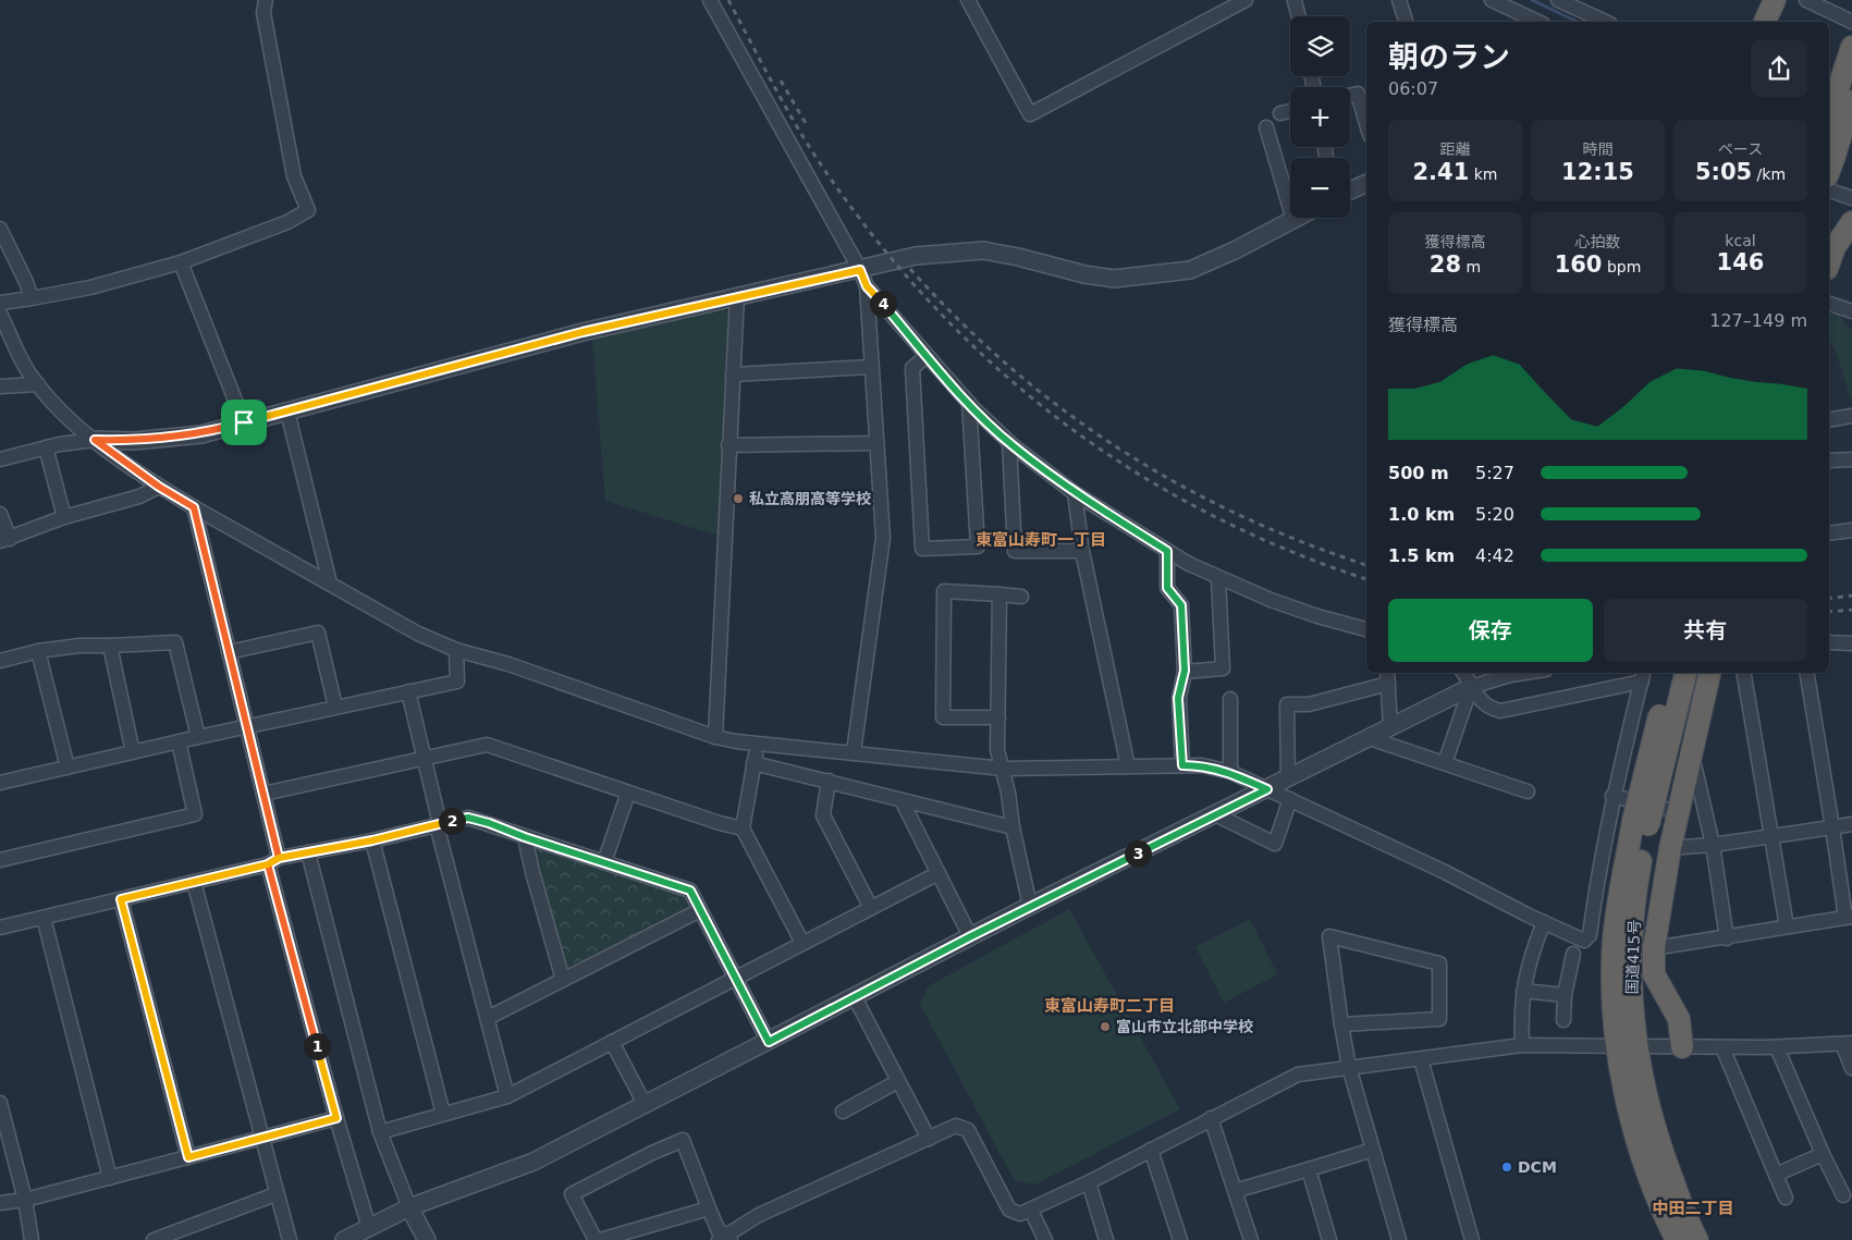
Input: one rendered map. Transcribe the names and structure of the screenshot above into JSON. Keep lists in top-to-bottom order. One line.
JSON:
{"streets":{"highway":["国道415号"]},"districts":["東富山寿町一丁目","東富山寿町二丁目","中田二丁目"],"places":["私立高朋高等学校","富山市立北部中学校","DCM"],"page":{"map_buttons":["+","−"],"heading":["朝のラン","06:07"],"stats":[["距離","2.41 km"],["時間","12:15"],["ペース","5:05 /km"],["獲得標高","28 m"],["心拍数","160 bpm"],["kcal","146"]],"pins":["4","2","3","1"],"chart":["獲得標高","127–149 m"],"list":[{"name":"500 m","note":"5:27"},{"name":"1.0 km","note":"5:20"},{"name":"1.5 km","note":"4:42"}],"buttons":["保存","共有"]}}
